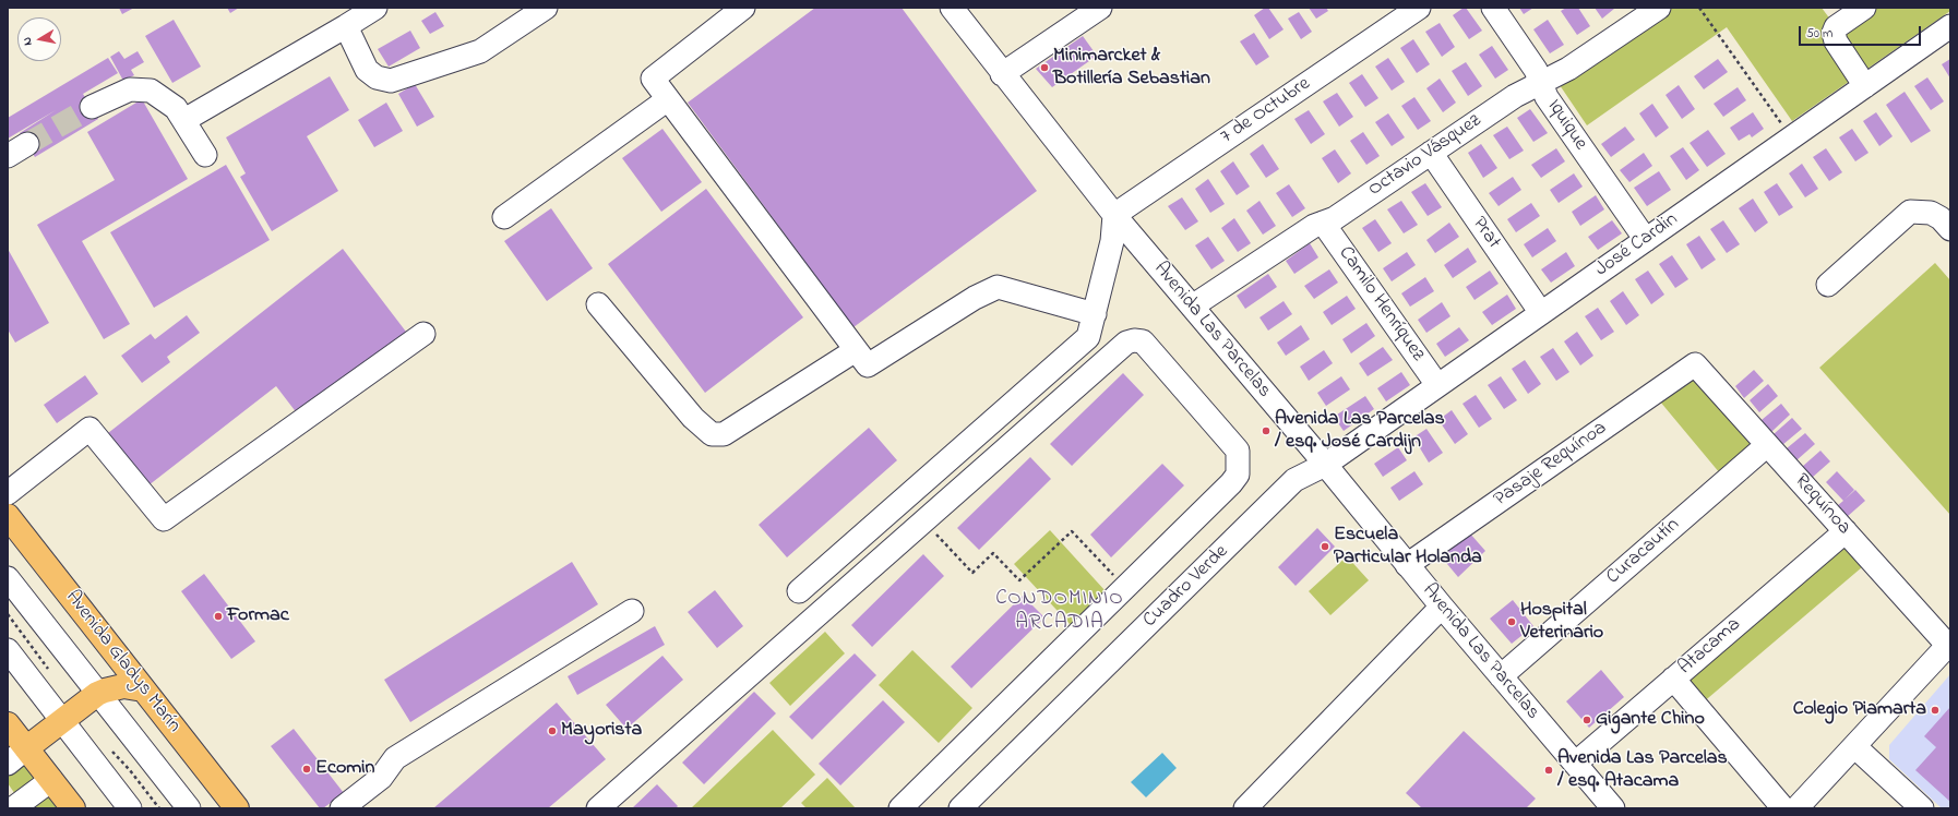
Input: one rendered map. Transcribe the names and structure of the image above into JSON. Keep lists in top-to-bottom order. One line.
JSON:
{"streets":{"main road":["Avenida Gladys Marín"],"street":["7 de Octubre","Iquique","Octavio Vásquez","Prat","José Cardin","Camilo Henríquez","Avenida Las Parcelas","Pasaje Requínoa","Requínoa","Curacautín","Cuadro Verde","Atacama"]},"crossings":[["7 de Octubre","Avenida Las Parcelas"],["Iquique","Octavio Vásquez"],["Iquique","José Cardin"],["Octavio Vásquez","Prat"],["Octavio Vásquez","Camilo Henríquez"],["Octavio Vásquez","Avenida Las Parcelas"],["Prat","José Cardin"],["José Cardin","Camilo Henríquez"],["José Cardin","Avenida Las Parcelas"],["José Cardin","Cuadro Verde"],["Avenida Las Parcelas","Pasaje Requínoa"],["Avenida Las Parcelas","Curacautín"],["Avenida Las Parcelas","Cuadro Verde"],["Avenida Las Parcelas","Atacama"],["Pasaje Requínoa","Requínoa"],["Requínoa","Curacautín"],["Requínoa","Atacama"]],"districts":["CONDOMINIO ARCADIA"],"places":["Minimarcket & Botillería Sebastian","Avenida Las Parcelas / esq. José Cardijn","Escuela Particular Holanda","Formac","Hospital Veterinario","Colegio Piamarta","Gigante Chino","Mayorista","Ecomin","Avenida Las Parcelas / esq. Atacama"],"scale_bar":"50 m","north":"left"}
